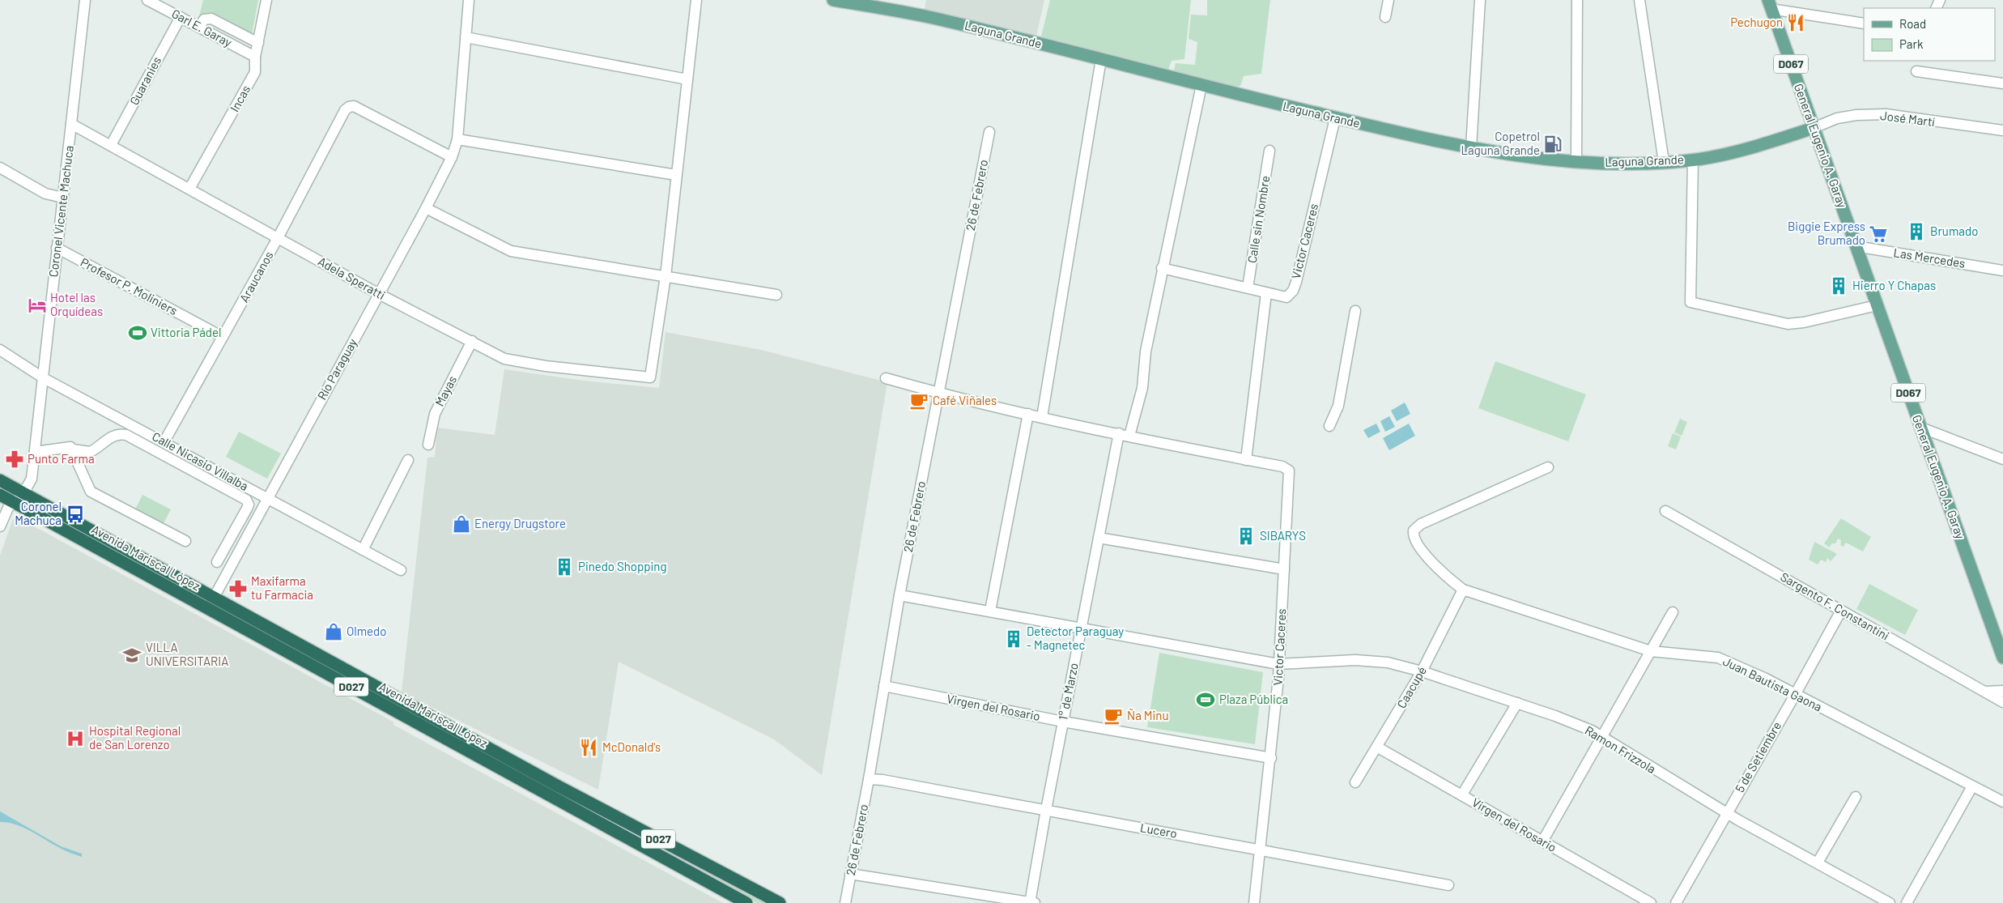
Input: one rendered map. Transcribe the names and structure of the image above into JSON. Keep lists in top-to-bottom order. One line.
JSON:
{"streets":{"highway":["Avenida Mariscal López","D027"],"main road":["Laguna Grande","D067","General Eugenio A. Garay"],"street":["Garl E. Garay","Guaranies","Incas","José Martí","26 de Febrero","Coronel Vicente Machuca","Calle sin Nombre","Victor Caceres","Las Mercedes","Araucanos","Adela Speratti","Profesor P. Moliniers","Río Paraguay","Mayas","Calle Nicasio Villalba","Sargento F. Constantini","Juan Bautista Gaona","Caacupé","1° de Marzo","Virgen del Rosario","Ramon Frizzola","5 de Setiembre","Lucero"]},"crossings":[["Garl E. Garay","Guaranies"],["Garl E. Garay","Incas"],["Laguna Grande","José Martí"],["Laguna Grande","General Eugenio A. Garay"],["Laguna Grande","Victor Caceres"],["Guaranies","Adela Speratti"],["Incas","Adela Speratti"],["José Martí","General Eugenio A. Garay"],["General Eugenio A. Garay","Las Mercedes"],["26 de Febrero","Virgen del Rosario"],["26 de Febrero","Ramon Frizzola"],["26 de Febrero","Lucero"],["Coronel Vicente Machuca","Adela Speratti"],["Coronel Vicente Machuca","Profesor P. Moliniers"],["Coronel Vicente Machuca","Calle Nicasio Villalba"],["Coronel Vicente Machuca","Avenida Mariscal López"],["Victor Caceres","Virgen del Rosario"],["Victor Caceres","Ramon Frizzola"],["Victor Caceres","Lucero"],["Araucanos","Adela Speratti"],["Araucanos","Profesor P. Moliniers"],["Araucanos","Río Paraguay"],["Araucanos","Calle Nicasio Villalba"],["Adela Speratti","Río Paraguay"],["Adela Speratti","Mayas"],["Río Paraguay","Calle Nicasio Villalba"],["Río Paraguay","Avenida Mariscal López"],["Río Paraguay","D027"],["Avenida Mariscal López","D027"],["Sargento F. Constantini","5 de Setiembre"],["Juan Bautista Gaona","Caacupé"],["Juan Bautista Gaona","5 de Setiembre"],["Caacupé","Virgen del Rosario"],["Caacupé","Ramon Frizzola"],["1° de Marzo","Virgen del Rosario"],["1° de Marzo","Ramon Frizzola"],["1° de Marzo","Lucero"],["Ramon Frizzola","5 de Setiembre"]],"places":{"restaurant":["Pechugon","McDonald's"],"fuel station":["Copetrol Laguna Grande"],"building":["Brumado","Hierro Y Chapas","SIBARYS","Pinedo Shopping","Detector Paraguay - Magnetec"],"supermarket":["Biggie Express Brumado"],"hotel":["Hotel las Orquídeas"],"sports":["Vittoria Pádel","Plaza Pública"],"cafe":["Café Viñales","Ña Minu"],"pharmacy":["Punto Farma","Maxifarma tu Farmacia"],"bus stop":["Coronel Machuca"],"shop":["Energy Drugstore","Olmedo"],"school or university":["VILLA UNIVERSITARIA"],"hospital":["Hospital Regional de San Lorenzo"]},"legend":["Road","Park"]}
